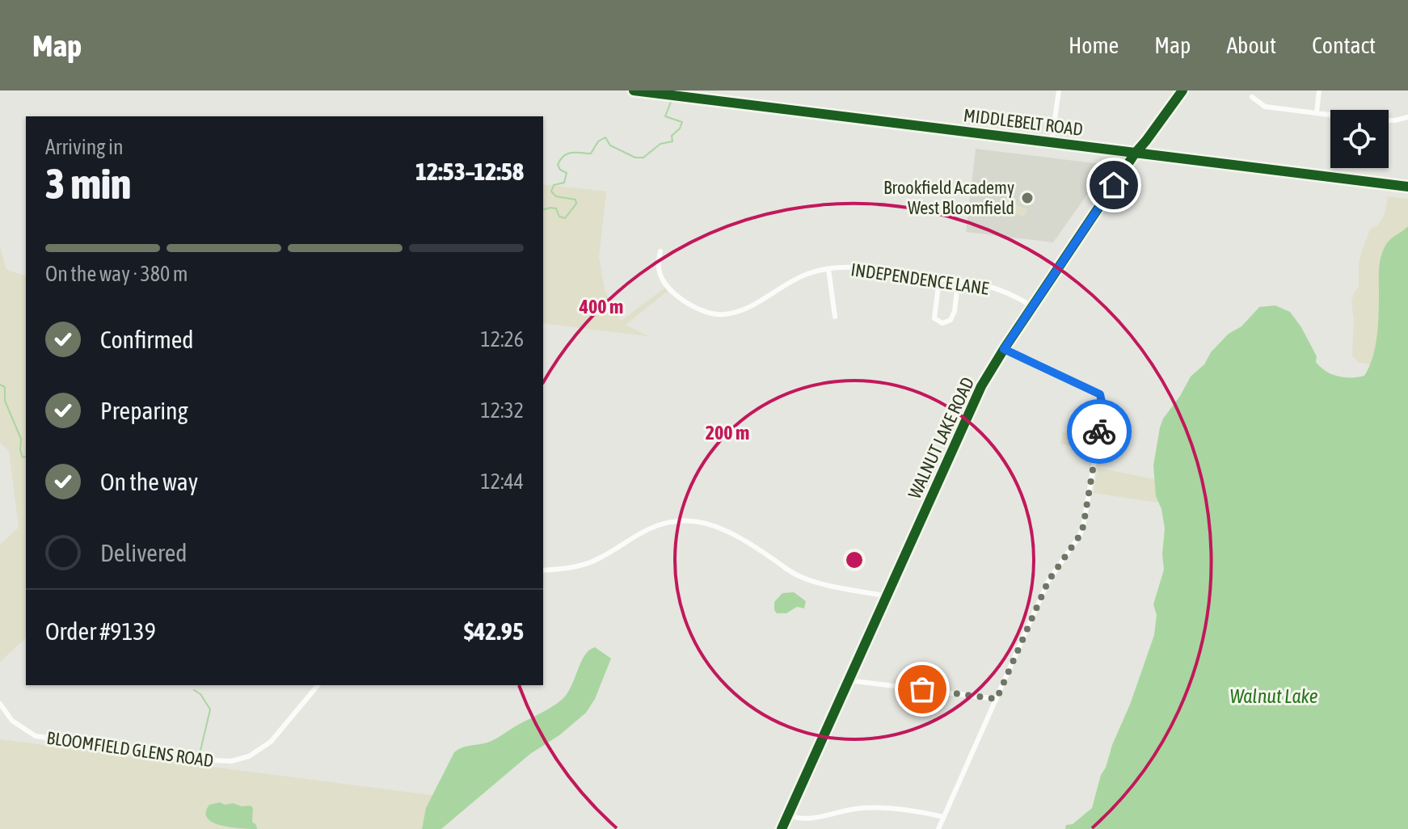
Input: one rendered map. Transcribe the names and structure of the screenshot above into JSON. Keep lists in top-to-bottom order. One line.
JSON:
{"streets":{"street":["MIDDLEBELT ROAD","INDEPENDENCE LANE","WALNUT LAKE ROAD","BLOOMFIELD GLENS ROAD"]},"crossings":[["MIDDLEBELT ROAD","WALNUT LAKE ROAD"],["INDEPENDENCE LANE","WALNUT LAKE ROAD"]],"water":["Walnut Lake"],"places":["Brookfield Academy West Bloomfield"],"page":{"header":"Map","nav":["Home","Map","About","Contact"],"heading":["3 min","Arriving in","12:53–12:58"],"panel":["Order #9139","$42.95"],"bar":"On the way · 380 m","list":[["Confirmed","12:26"],["Preparing","12:32"],["On the way","12:44"],"Delivered"]},"rings":["400 m","200 m"]}
